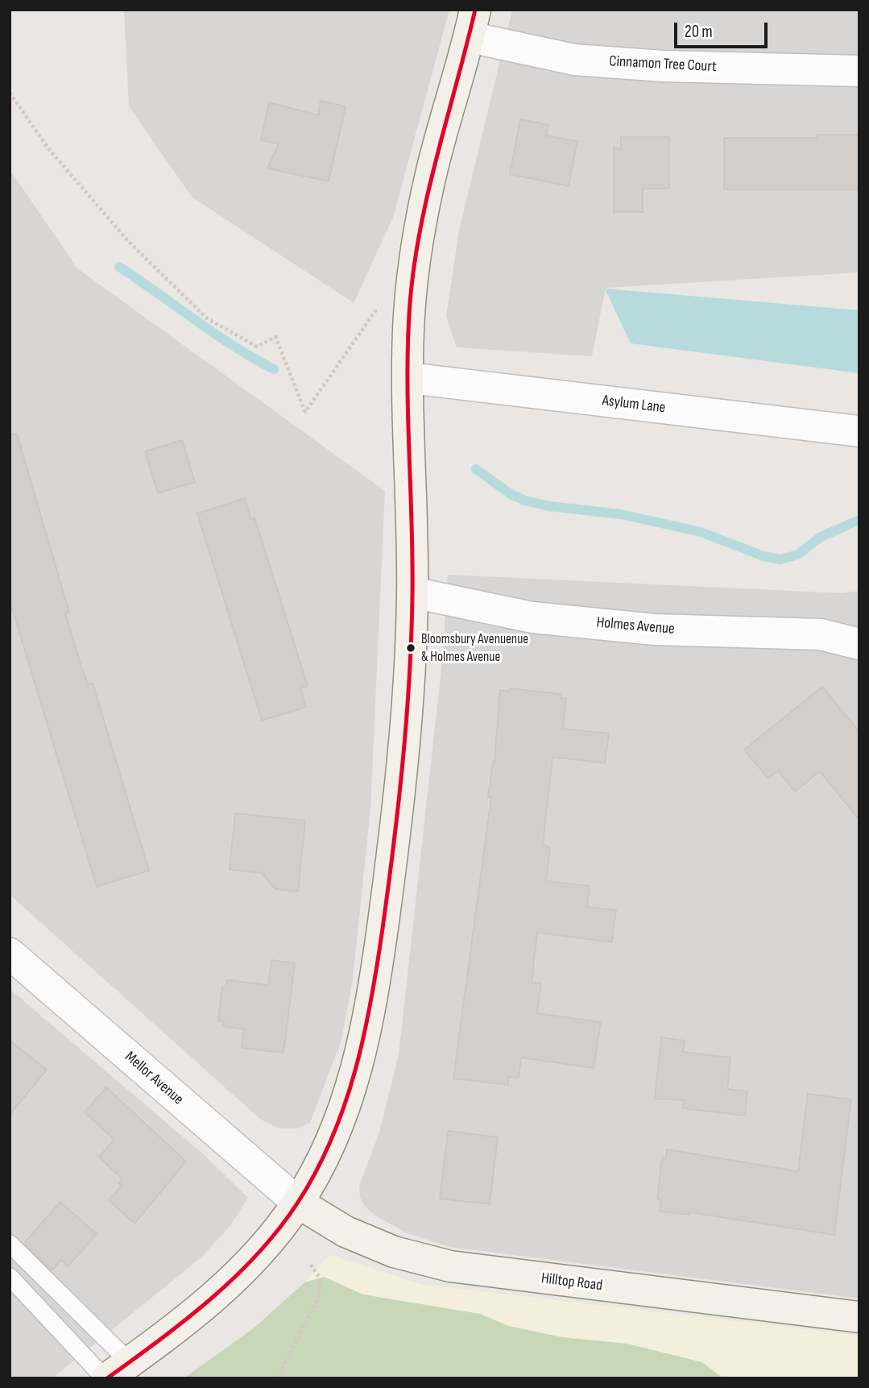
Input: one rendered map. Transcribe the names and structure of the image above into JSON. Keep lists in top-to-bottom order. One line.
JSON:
{"streets":{"main road":["Hilltop Road"],"street":["Cinnamon Tree Court","Asylum Lane","Holmes Avenue","Mellor Avenue"]},"crossings":[["Mellor Avenue","Hilltop Road"]],"places":["Bloomsbury Avenuenue & Holmes Avenue"],"scale_bar":"20 m"}
